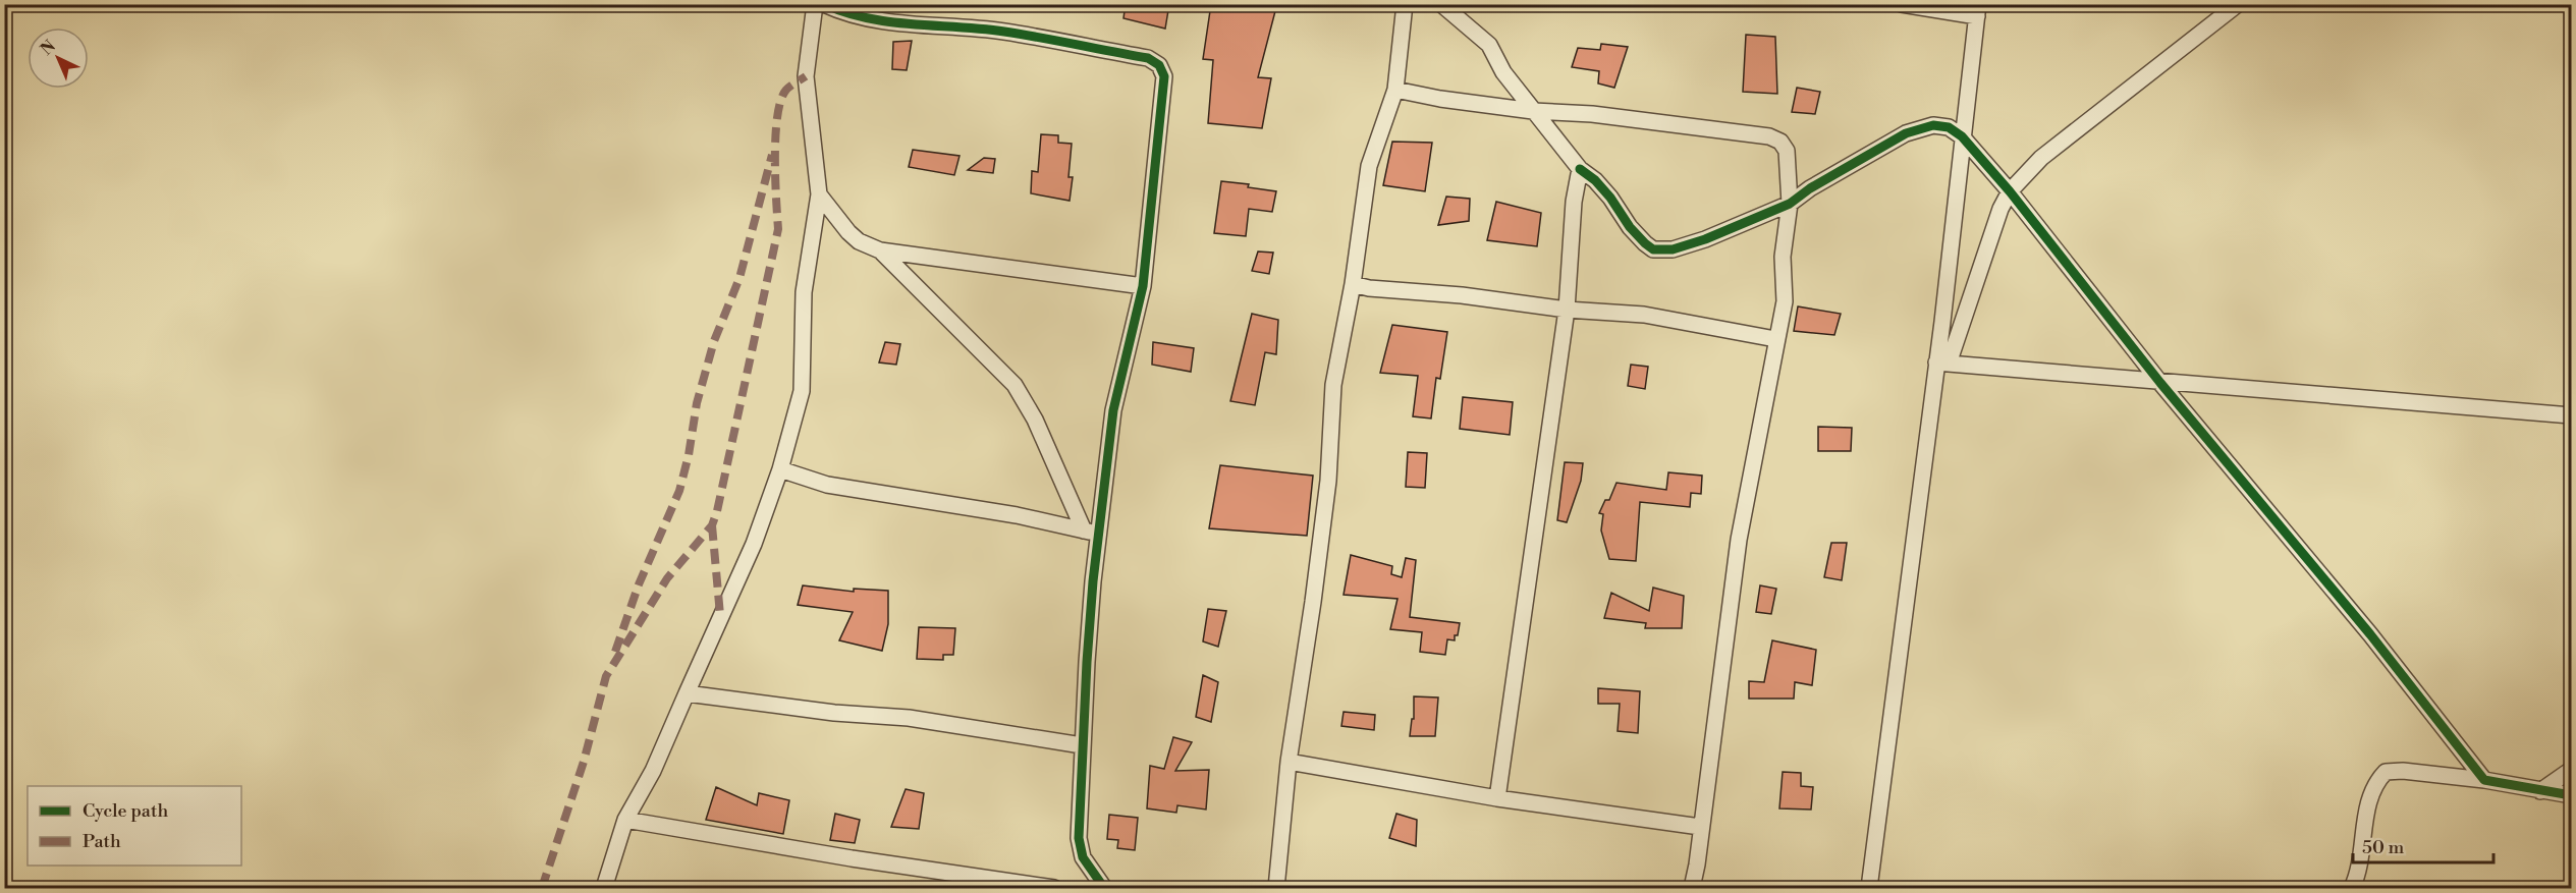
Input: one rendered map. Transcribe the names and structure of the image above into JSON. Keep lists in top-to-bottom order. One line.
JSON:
{"legend":["Cycle path","Path"],"scale_bar":"50 m","north":"top left"}
